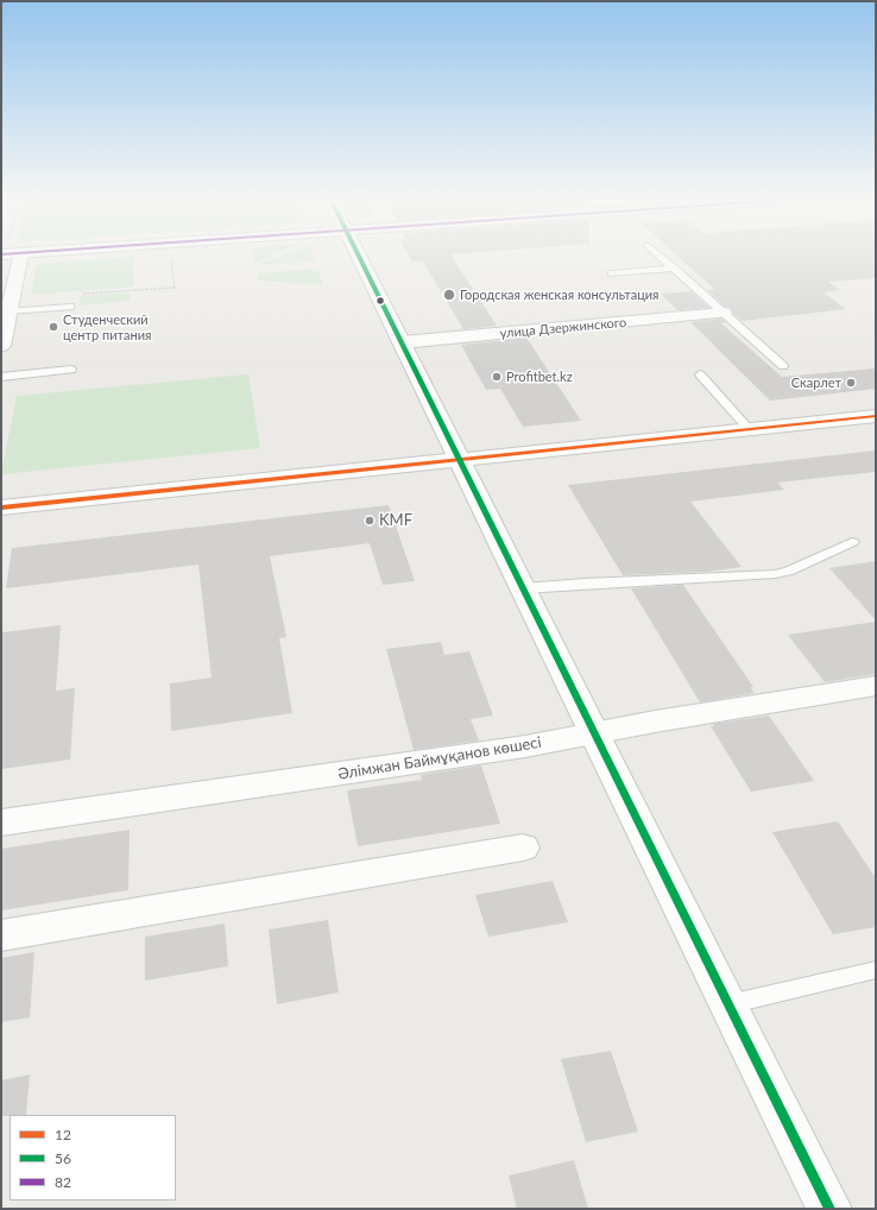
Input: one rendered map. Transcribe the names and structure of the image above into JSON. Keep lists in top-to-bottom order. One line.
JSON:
{"streets":{"street":["улица Дзержинского","Әлімжан Баймұқанов көшесі"]},"places":["Городская женская консультация","Студенческий центр питания","Profitbet.kz","Скарлет","KMF"],"lines":["transit line 56","transit line 12"],"legend":["12","56","82"]}
